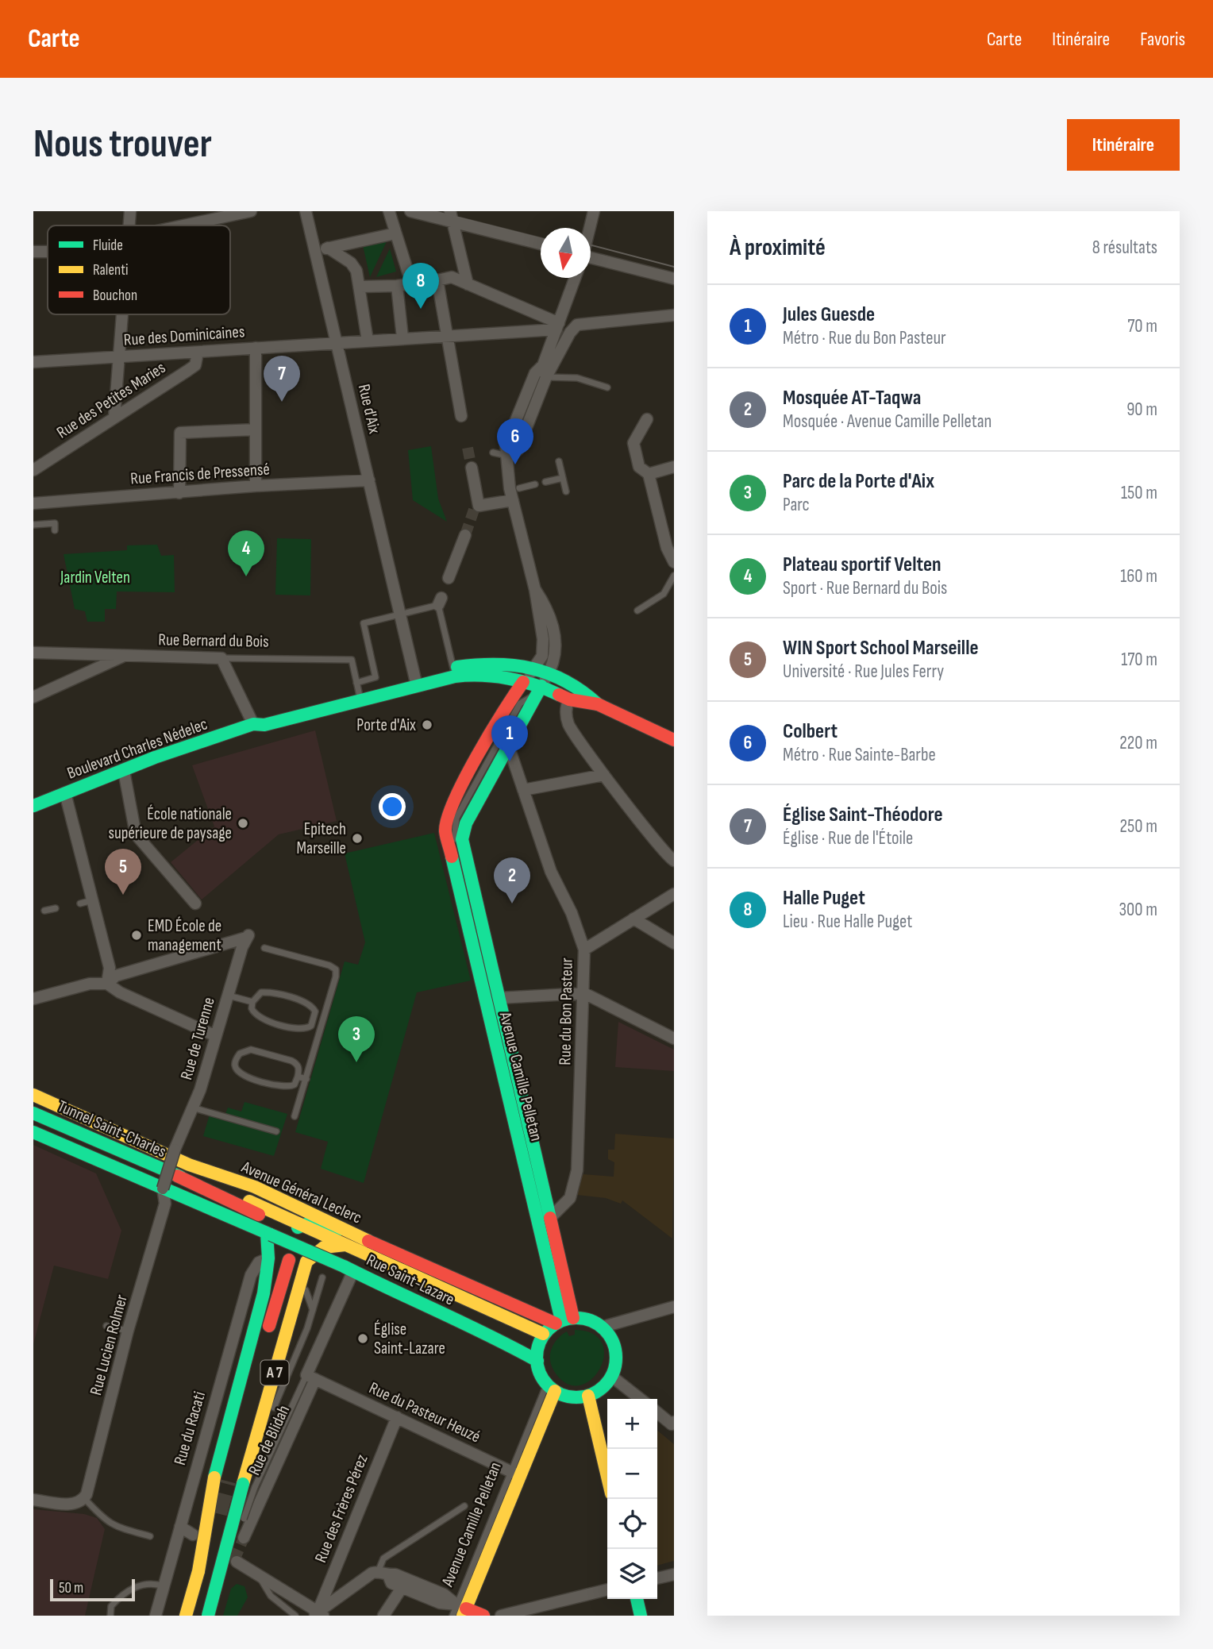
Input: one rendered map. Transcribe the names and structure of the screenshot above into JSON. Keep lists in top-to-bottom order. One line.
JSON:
{"streets":{"main road":["Boulevard Charles Nédelec","Avenue Camille Pelletan","Tunnel Saint-Charles","Avenue Général Leclerc","Rue Saint-Lazare","A 7"],"street":["Rue des Dominicaines","Rue des Petites Maries","Rue d'Aix","Rue Francis de Pressensé","Rue Bernard du Bois","Rue du Bon Pasteur","Rue de Turenne","Rue Lucien Rolmer","Rue du Pasteur Heuzé","Rue du Racati","Rue de Blidah","Rue des Frères Pérez"]},"crossings":[["Rue des Dominicaines","Rue des Petites Maries"],["Rue des Dominicaines","Rue d'Aix"],["Rue d'Aix","Rue Francis de Pressensé"],["Rue d'Aix","Boulevard Charles Nédelec"],["Rue Bernard du Bois","Boulevard Charles Nédelec"],["Rue du Bon Pasteur","Avenue Camille Pelletan"],["Rue de Turenne","Rue Lucien Rolmer"],["Avenue Camille Pelletan","Avenue Général Leclerc"],["Avenue Camille Pelletan","Rue Saint-Lazare"],["Avenue Camille Pelletan","Rue du Pasteur Heuzé"],["Tunnel Saint-Charles","Avenue Général Leclerc"],["Avenue Général Leclerc","Rue Saint-Lazare"],["Avenue Général Leclerc","A 7"],["Rue Saint-Lazare","Rue de Blidah"],["Rue du Pasteur Heuzé","Rue de Blidah"],["Rue du Pasteur Heuzé","Rue des Frères Pérez"]],"parks":["Jardin Velten"],"places":["Porte d'Aix","École nationale supérieure de paysage","Epitech Marseille","EMD École de management","Église Saint-Lazare"],"legend":["Fluide","Ralenti","Bouchon"],"scale_bar":"50 m","north":"bottom","page":{"header":"Carte","nav":["Carte","Itinéraire","Favoris"],"buttons":"Itinéraire","title":"Nous trouver","heading":["À proximité","8 résultats"],"pins":["8","7","6","4","1","5","2","3"],"list":[{"mark":"1","name":"Jules Guesde","note":"Métro · Rue du Bon Pasteur","value":"70 m"},{"mark":"2","name":"Mosquée AT-Taqwa","note":"Mosquée · Avenue Camille Pelletan","value":"90 m"},{"mark":"3","name":"Parc de la Porte d'Aix","note":"Parc","value":"150 m"},{"mark":"4","name":"Plateau sportif Velten","note":"Sport · Rue Bernard du Bois","value":"160 m"},{"mark":"5","name":"WIN Sport School Marseille","note":"Université · Rue Jules Ferry","value":"170 m"},{"mark":"6","name":"Colbert","note":"Métro · Rue Sainte-Barbe","value":"220 m"},{"mark":"7","name":"Église Saint-Théodore","note":"Église · Rue de l'Étoile","value":"250 m"},{"mark":"8","name":"Halle Puget","note":"Lieu · Rue Halle Puget","value":"300 m"}],"map_buttons":["+","−"],"scale":"50 m"}}
